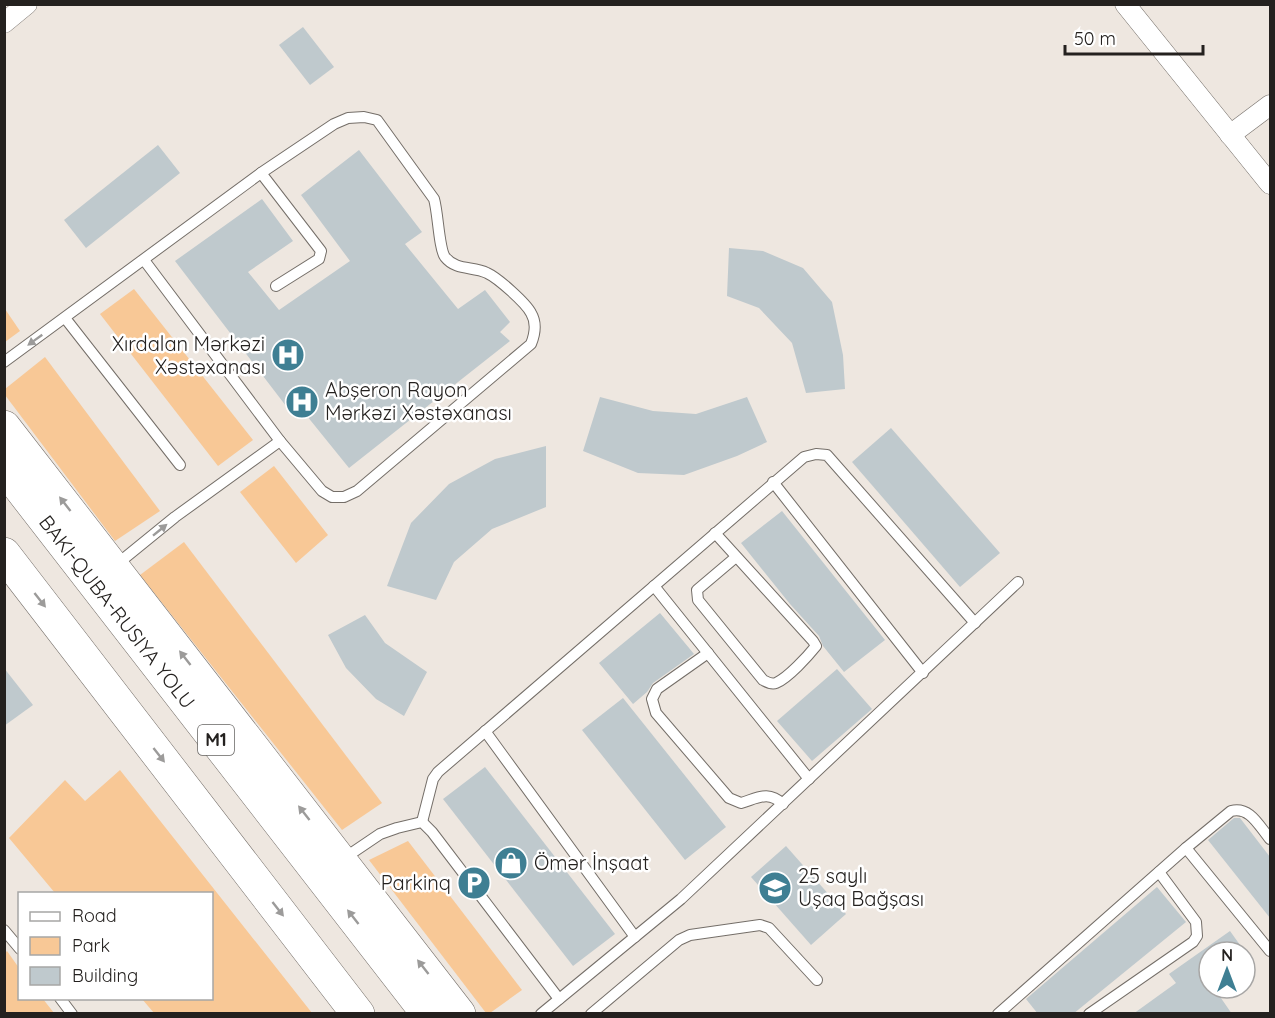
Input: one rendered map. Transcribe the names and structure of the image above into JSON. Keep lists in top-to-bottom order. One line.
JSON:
{"streets":{"highway":["M1"]},"places":{"hospital":["Xırdalan Mərkəzi Xəstəxanası","Abşeron Rayon Mərkəzi Xəstəxanası"],"shop":["Ömər İnşaat"],"parking":["Parkinq"],"school or university":["25 saylı Uşaq Bağşası"]},"legend":["Road","Park","Building"],"scale_bar":"50 m","north":"top"}
